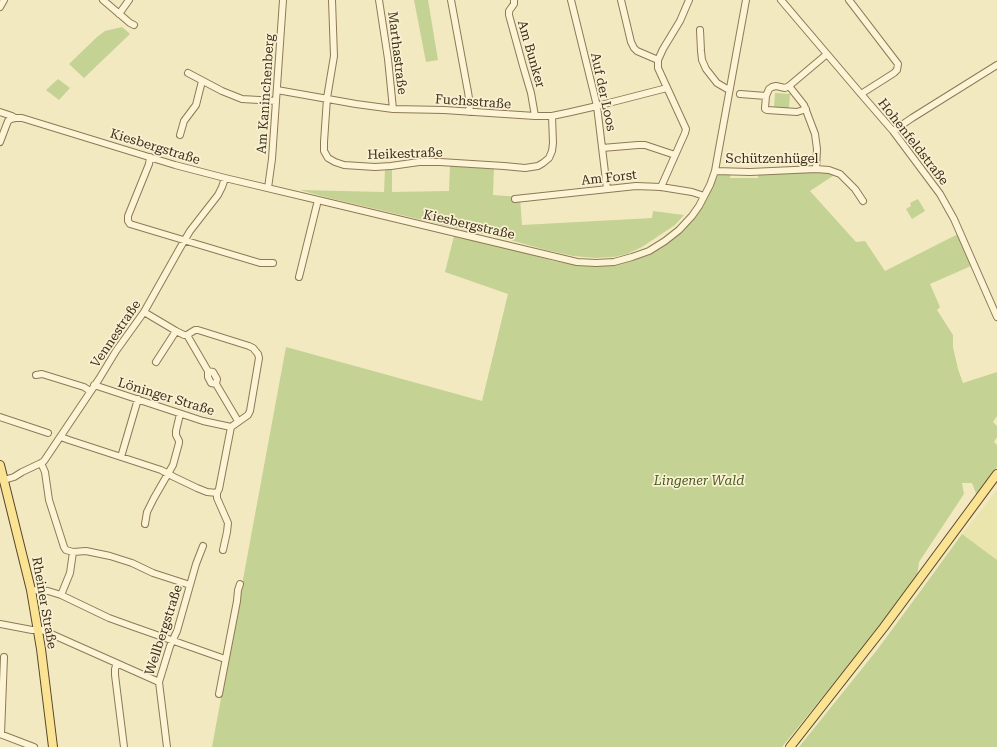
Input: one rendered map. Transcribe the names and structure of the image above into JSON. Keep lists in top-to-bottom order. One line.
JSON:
{"streets":{"main road":["Rheiner Straße"],"street":["Marthastraße","Am Bunker","Auf der Loos","Am Kaninchenberg","Fuchsstraße","Hohenfeldstraße","Kiesbergstraße","Heikestraße","Schützenhügel","Am Forst","Vennestraße","Löninger Straße","Wellbergstraße"]},"crossings":[["Marthastraße","Fuchsstraße"],["Am Bunker","Fuchsstraße"],["Auf der Loos","Fuchsstraße"],["Auf der Loos","Am Forst"],["Am Kaninchenberg","Fuchsstraße"],["Am Kaninchenberg","Kiesbergstraße"],["Fuchsstraße","Heikestraße"],["Kiesbergstraße","Schützenhügel"],["Kiesbergstraße","Am Forst"],["Kiesbergstraße","Vennestraße"],["Vennestraße","Löninger Straße"],["Vennestraße","Rheiner Straße"]],"parks":["Lingener Wald"]}
